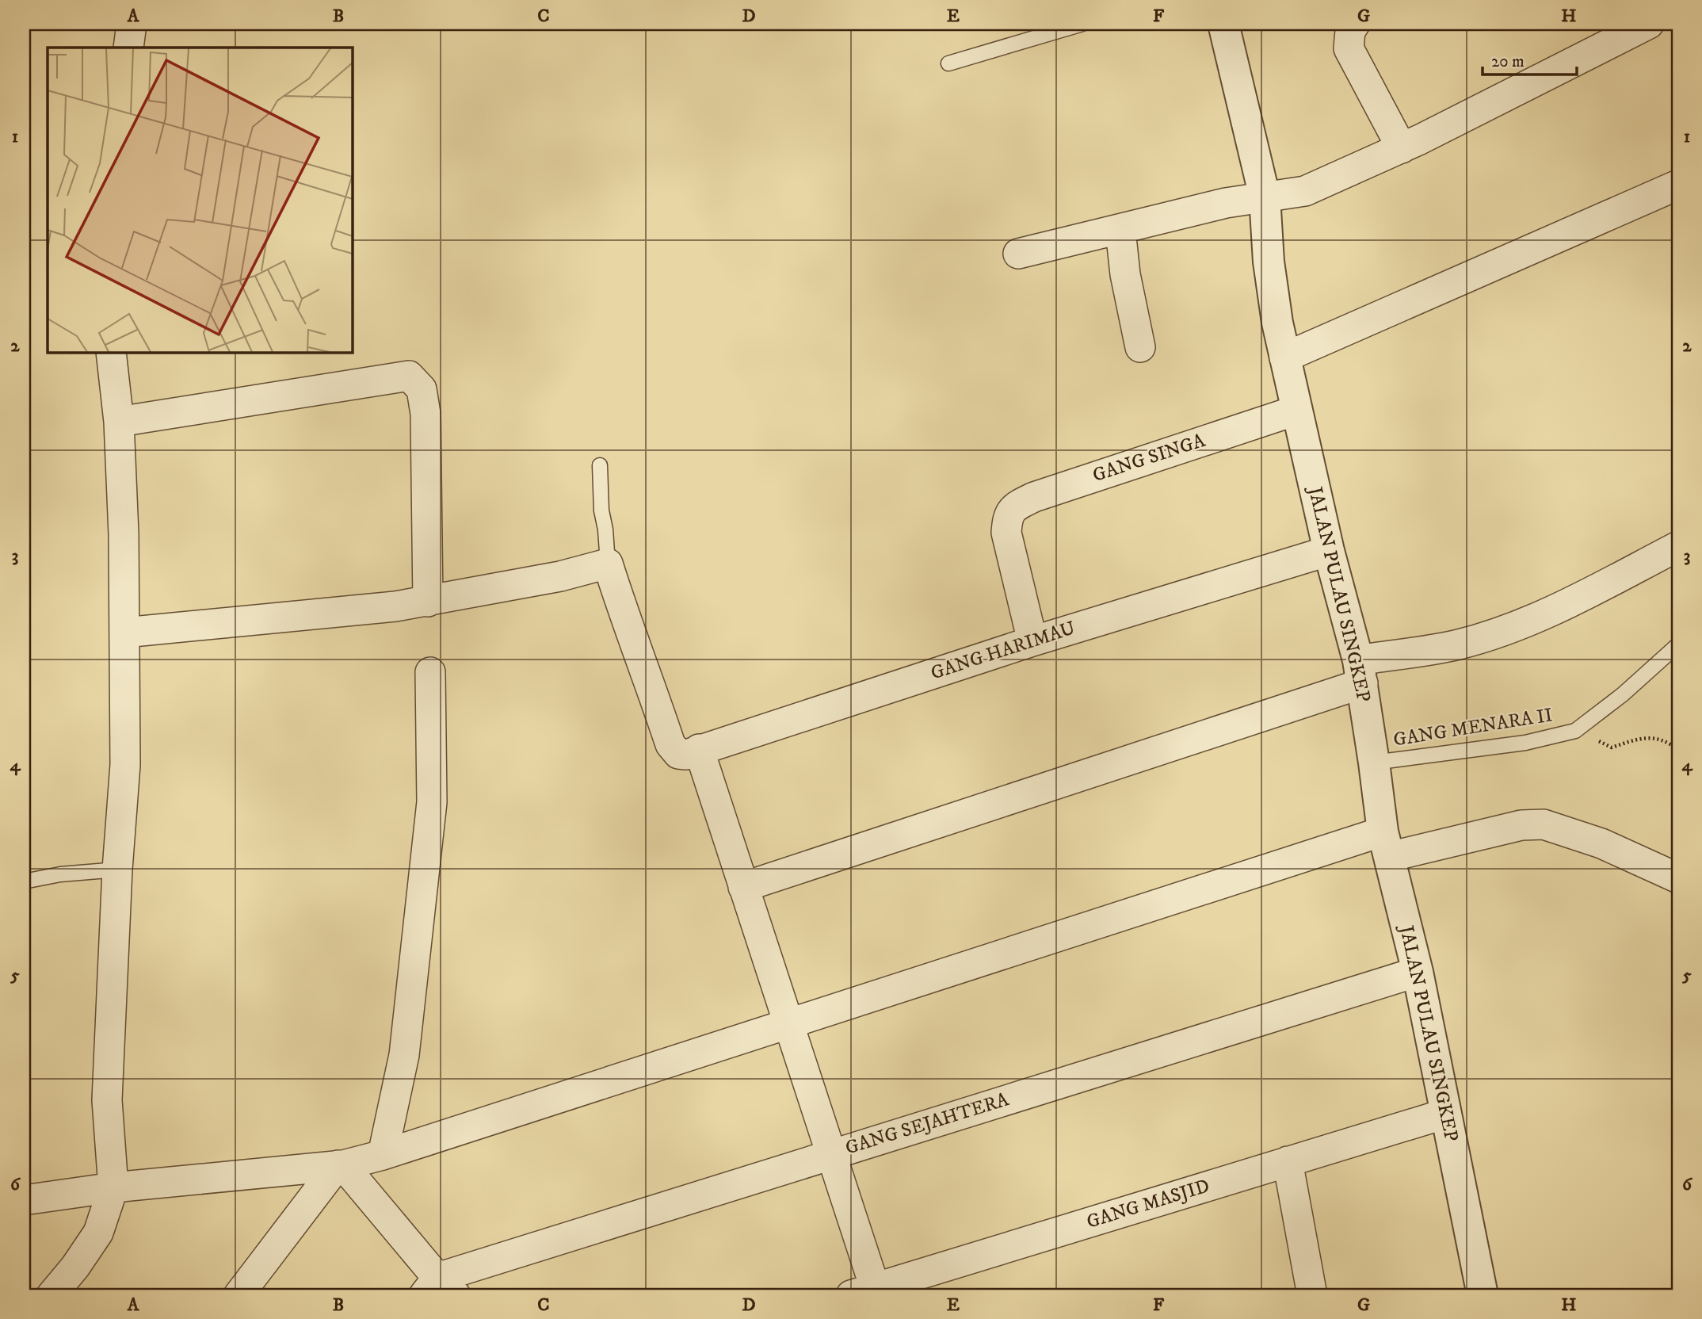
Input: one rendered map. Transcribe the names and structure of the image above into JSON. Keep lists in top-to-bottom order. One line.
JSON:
{"streets":{"street":["GANG SINGA","JALAN PULAU SINGKEP","GANG HARIMAU","GANG SEJAHTERA","GANG MASJID"],"lane":["GANG MENARA II"]},"crossings":[["GANG SINGA","JALAN PULAU SINGKEP"],["GANG SINGA","GANG HARIMAU"],["JALAN PULAU SINGKEP","GANG HARIMAU"],["JALAN PULAU SINGKEP","GANG MENARA II"],["JALAN PULAU SINGKEP","GANG SEJAHTERA"],["JALAN PULAU SINGKEP","GANG MASJID"]],"scale_bar":"20 m","grid":{"columns":["A","B","C","D","E","F","G","H"],"rows":["1","2","3","4","5","6"]}}
